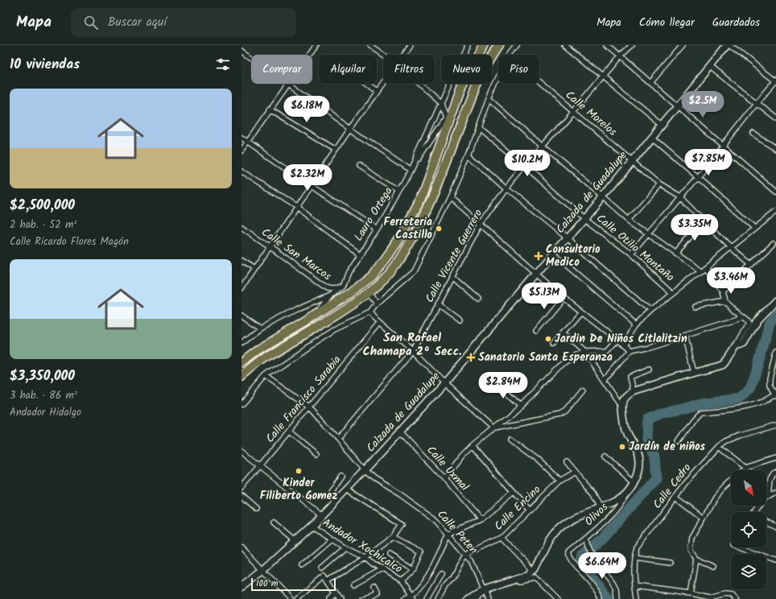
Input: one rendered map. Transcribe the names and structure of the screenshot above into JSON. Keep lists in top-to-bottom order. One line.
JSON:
{"streets":{"street":["Calle Morelos","Calzada de Guadalupe","Lauro Ortega","Calle Otilio Montaño","Calle San Marcos","Calle Vicente Guerrero","Calle Francisco Sarabia","Calle Uxmal","Calle Cedro","Calle Encino","Olivos","Calle Peten","Andador Xochicalco"]},"crossings":[["Calle Morelos","Calzada de Guadalupe"],["Calle Morelos","Calle Vicente Guerrero"],["Calzada de Guadalupe","Calle Otilio Montaño"],["Calzada de Guadalupe","Calle Uxmal"],["Calzada de Guadalupe","Calle Peten"],["Calzada de Guadalupe","Andador Xochicalco"],["Lauro Ortega","Calle San Marcos"],["Calle Otilio Montaño","Calle Vicente Guerrero"],["Calle Vicente Guerrero","Calle Peten"],["Calle Francisco Sarabia","Calle Peten"],["Calle Encino","Calle Peten"]],"districts":["San Rafael Chamapa 2ª Secc."],"places":{"other":["Ferreteria Castillo","Jardin De Niños Citlalitzin","Jardín de niños","Kinder Filiberto Gomez"],"health":["Consultorio Medico","Sanatorio Santa Esperanza"]},"scale_bar":"100 m","north":"bottom right","page":{"header":"Mapa","search":"Buscar aquí","nav":["Mapa","Cómo llegar","Guardados"],"heading":"10 viviendas","chip":["Comprar","Alquilar","Filtros","Nuevo","Piso"],"list":[{"name":"$2,500,000","note":"2 hab. · 52 m² · Calle Ricardo Flores Magón"},{"name":"$3,350,000","note":"3 hab. · 86 m² · Andador Hidalgo"}],"price":["$2.5M","$6.18M","$7.85M","$10.2M","$2.32M","$3.35M","$3.46M","$5.13M","$2.84M","$6.64M"],"scale":"100 m"}}
